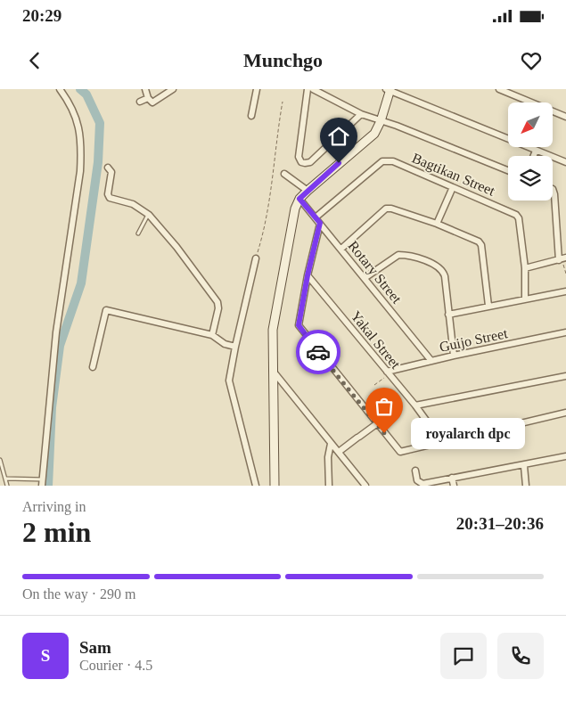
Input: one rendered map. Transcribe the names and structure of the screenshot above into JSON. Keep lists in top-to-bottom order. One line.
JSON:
{"streets":{"street":["Bagtikan Street","Rotary Street","Yakal Street","Guijo Street"]},"crossings":[["Bagtikan Street","Rotary Street"],["Rotary Street","Guijo Street"],["Yakal Street","Guijo Street"]],"places":["royalarch dpc"],"north":"bottom left","page":{"status":"20:29","header":"Munchgo","bubble":"royalarch dpc","heading":["2 min","Arriving in","20:31–20:36"],"panel":["Sam","Courier · 4.5"],"bar":"On the way · 290 m","round":"S"}}
